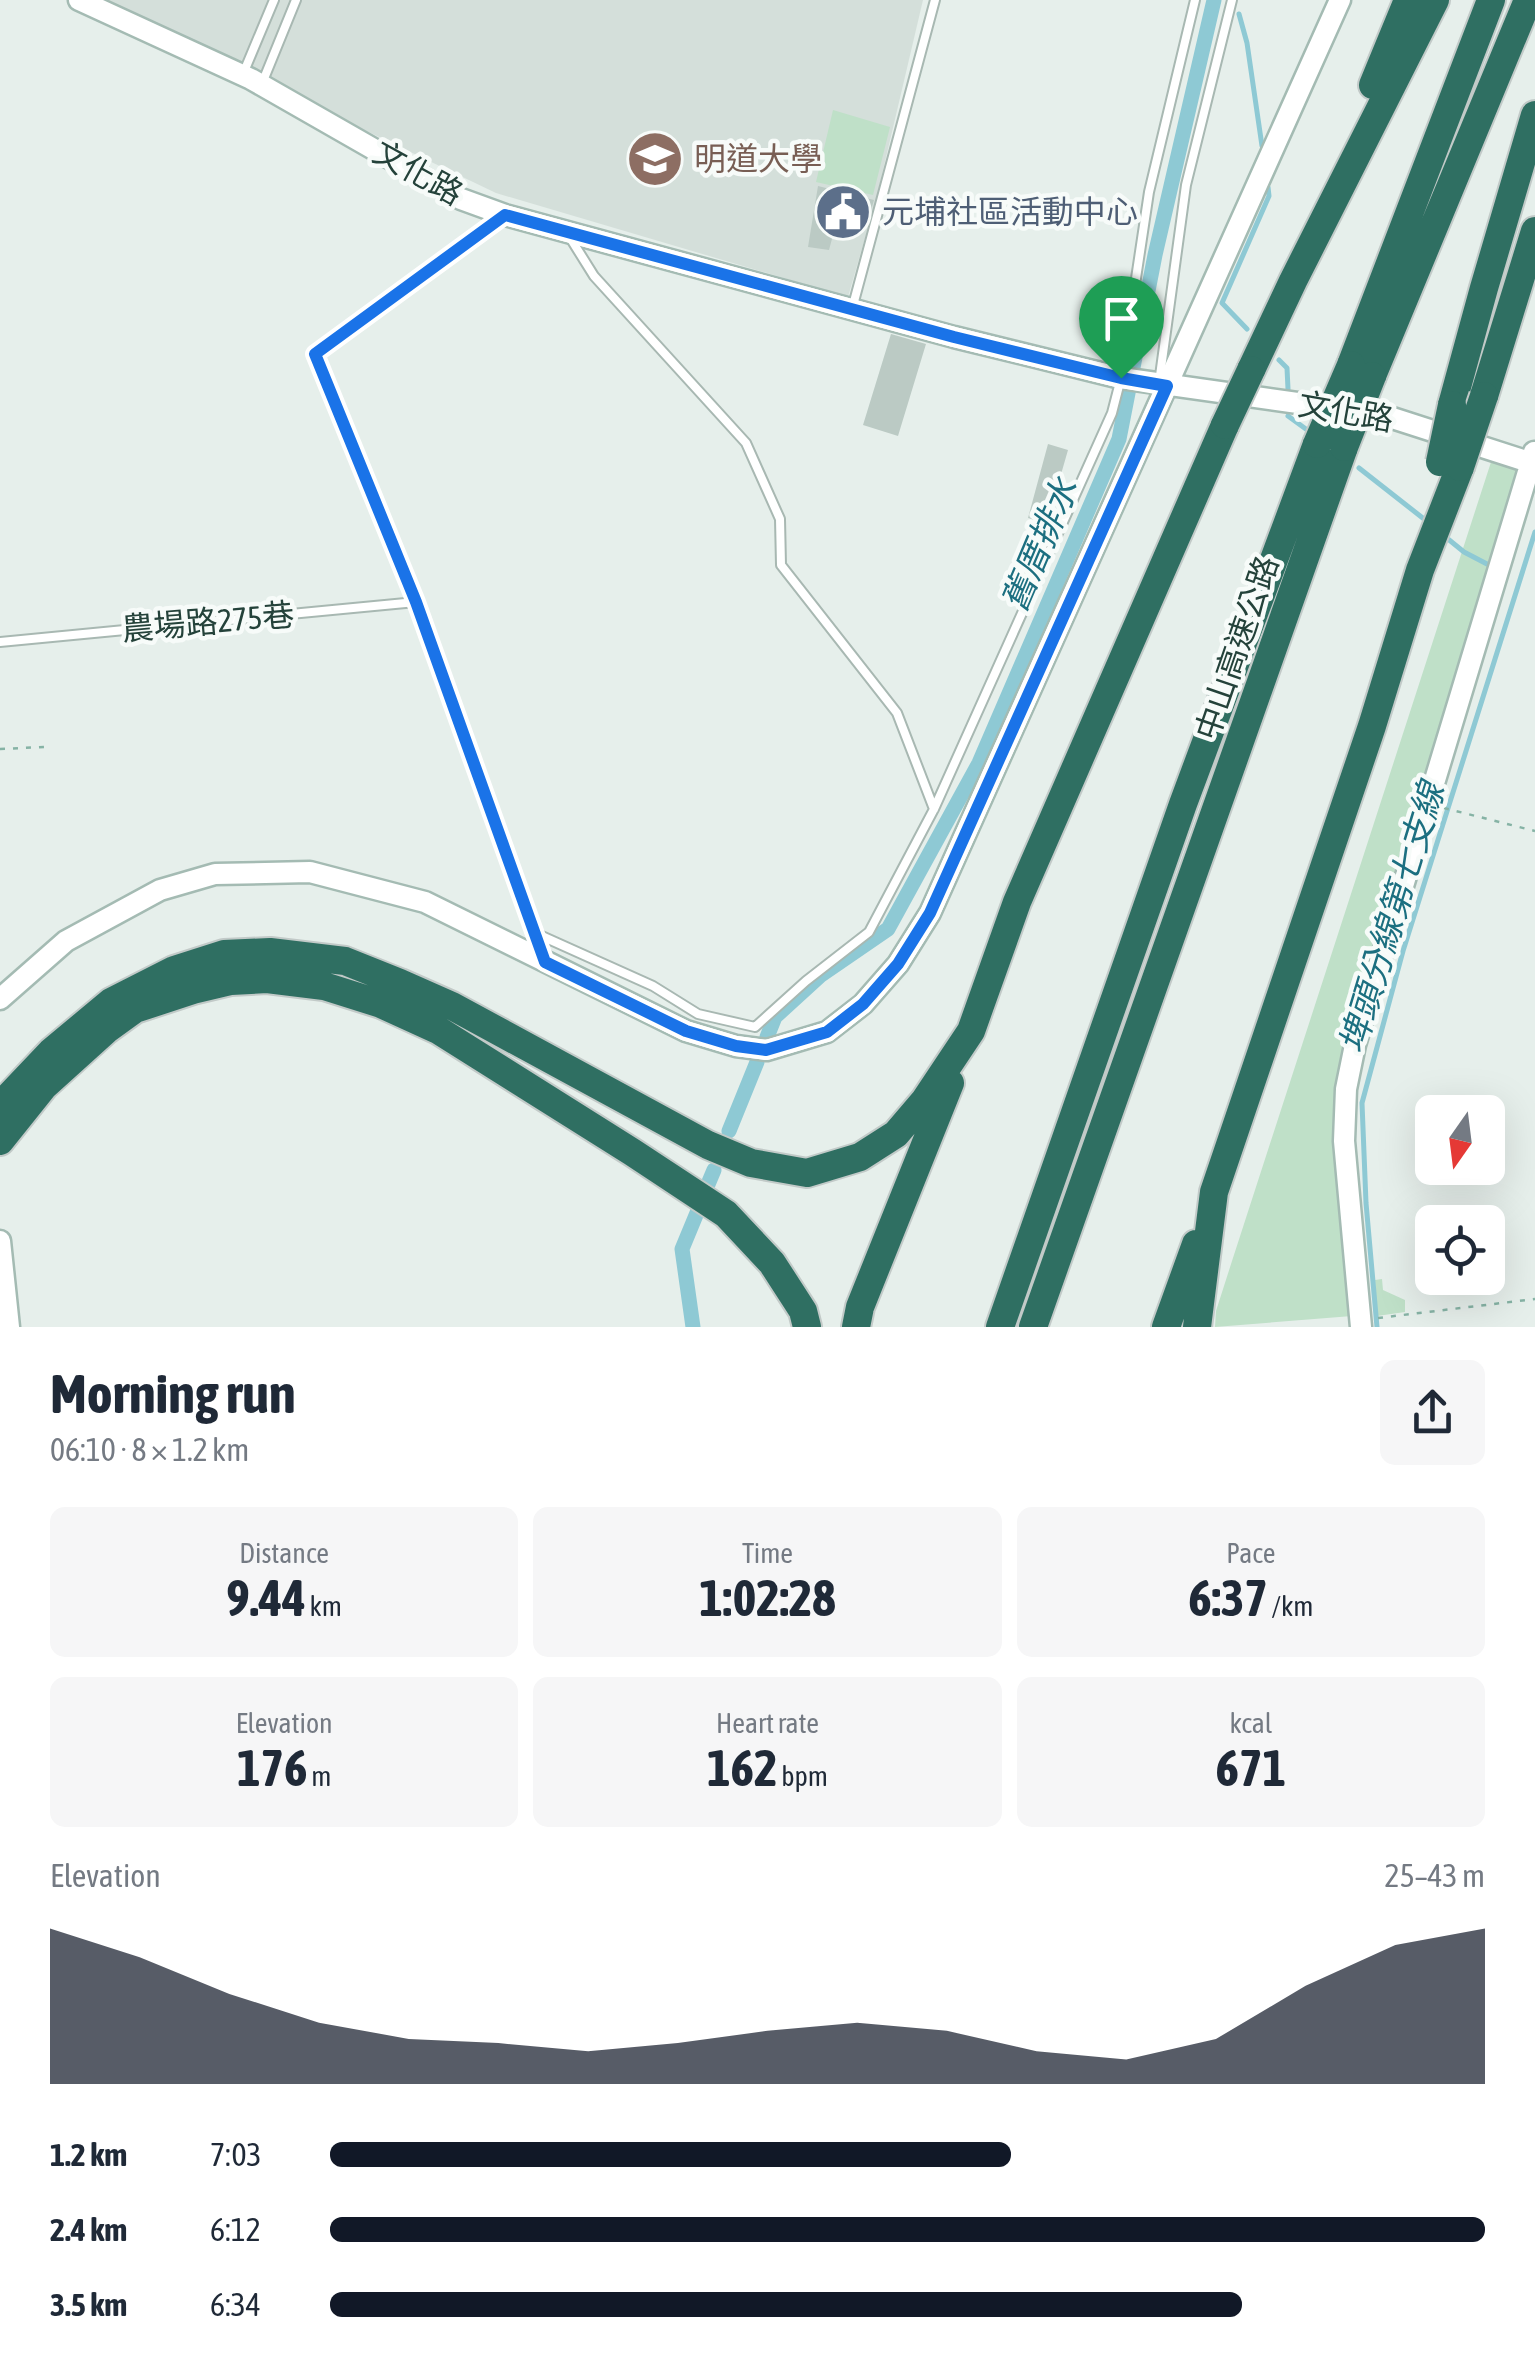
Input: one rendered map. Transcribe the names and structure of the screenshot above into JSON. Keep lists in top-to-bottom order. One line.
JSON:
{"streets":{"highway":["中山高速公路"],"street":["文化路"],"lane":["農場路275巷"]},"water":["舊厝排水","埤頭分線第七支線"],"places":{"school or university":["明道大學"],"public building":["元埔社區活動中心"]},"north":"bottom","page":{"heading":["Morning run","06:10 · 8 × 1.2 km"],"stats":[["Distance","9.44 km"],["Time","1:02:28"],["Pace","6:37 /km"],["Elevation","176 m"],["Heart rate","162 bpm"],["kcal","671"]],"chart":["Elevation","25–43 m"],"list":[{"name":"1.2 km","note":"7:03"},{"name":"2.4 km","note":"6:12"},{"name":"3.5 km","note":"6:34"}]}}
